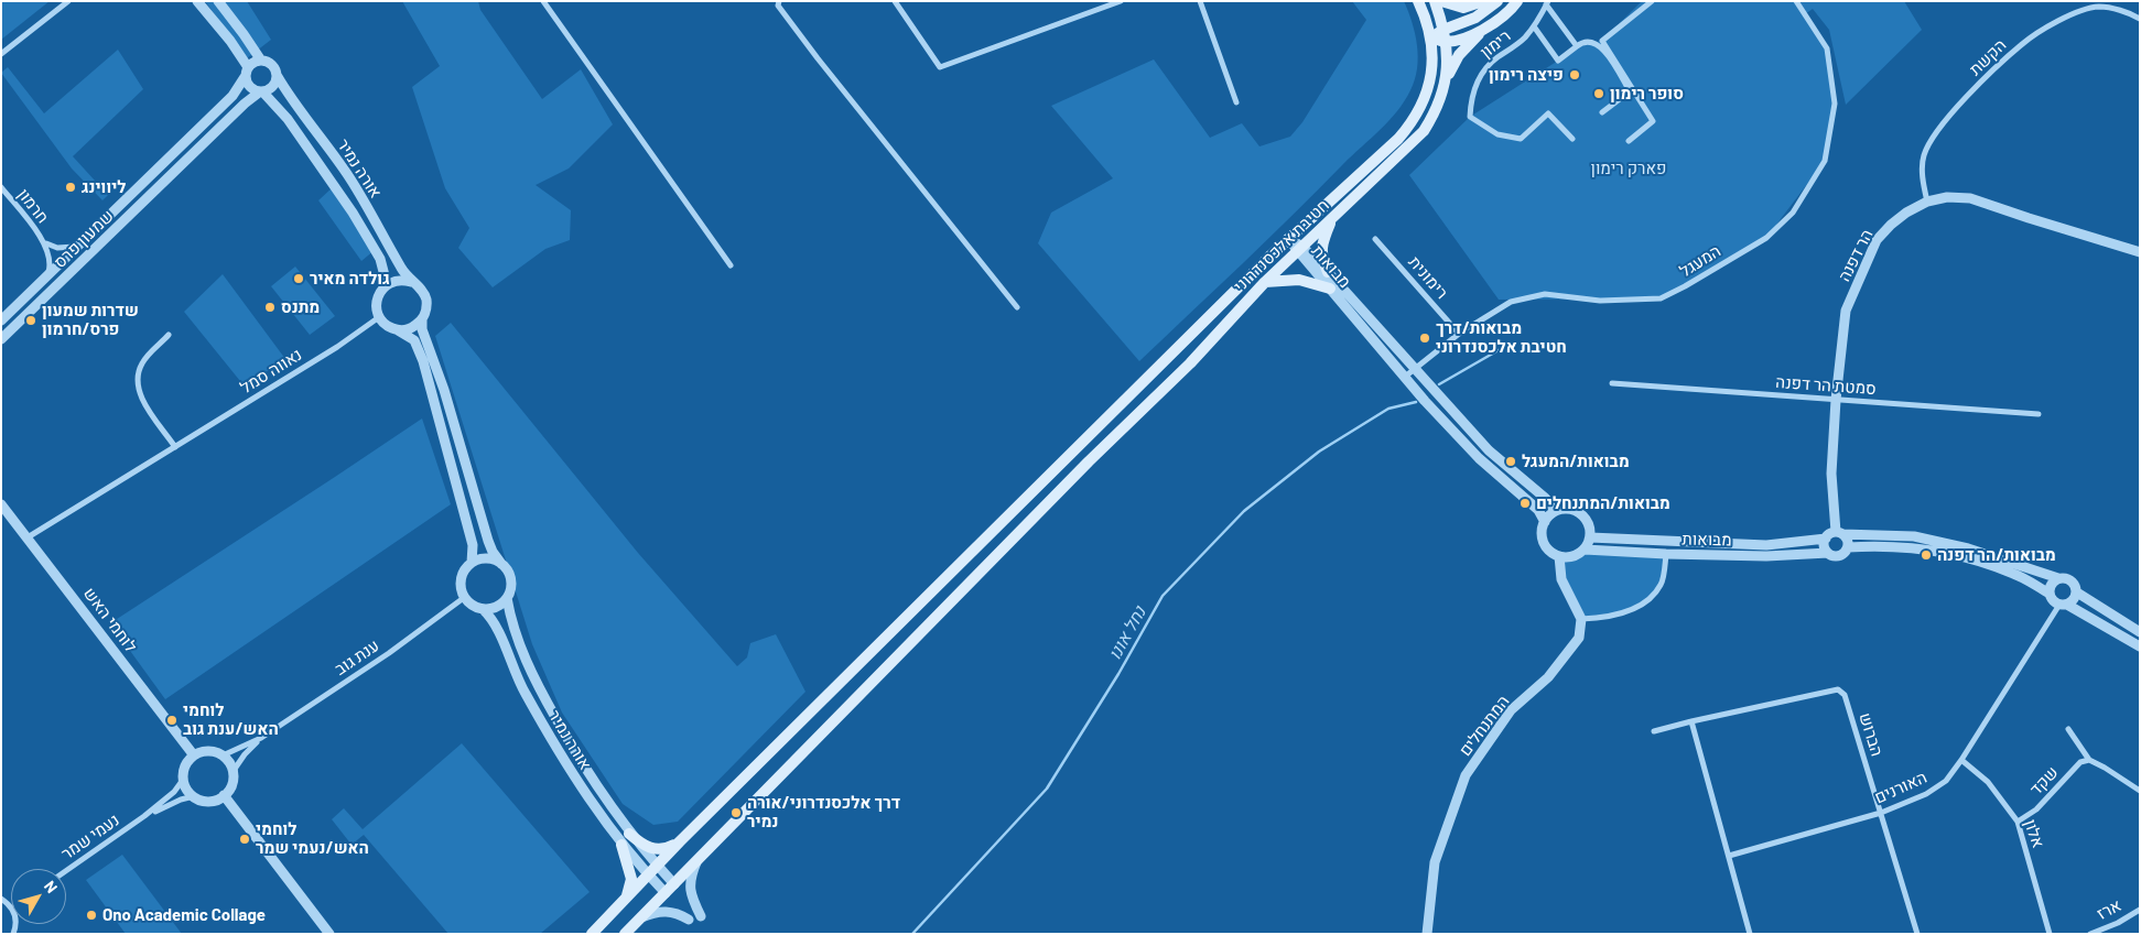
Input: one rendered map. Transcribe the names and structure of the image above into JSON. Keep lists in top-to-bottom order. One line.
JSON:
{"streets":{"main road":["חטיבת אלכסנדרוני"],"street":["רימון","הקשת","אורה נמיר","חרמון","שמעון פרס","הר דפנה","המעגל","מבואות","רימונית","נאווה סמל","סמטת הר דפנה","לוחמי האש","ענת גוב","המתנחלים","הברוש","שקד","האורנים","אלון","נעמי שמר","ארז"]},"crossings":[["הקשת","הר דפנה"],["אורה נמיר","שמעון פרס"],["אורה נמיר","חטיבת אלכסנדרוני"],["אורה נמיר","נאווה סמל"],["אורה נמיר","ענת גוב"],["חרמון","שמעון פרס"],["חטיבת אלכסנדרוני","מבואות"],["הר דפנה","מבואות"],["הר דפנה","סמטת הר דפנה"],["המעגל","מבואות"],["המעגל","רימונית"],["נאווה סמל","לוחמי האש"],["לוחמי האש","ענת גוב"],["לוחמי האש","נעמי שמר"],["ענת גוב","נעמי שמר"],["הברוש","האורנים"],["שקד","אלון"],["האורנים","אלון"]],"water":["נחל אונו"],"parks":["פארק רימון"],"places":["פיצה רימון","סופר רימון","ליווינג","גולדה מאיר","מתנס","שדרות שמעון פרס/חרמון","מבואות/דרך חטיבת אלכסנדרוני","מבואות/המעגל","מבואות/המתנחלים","מבואות/הר דפנה","לוחמי האש/ענת גוב","דרך אלכסנדרוני/אורה נמיר","לוחמי האש/נעמי שמר","Ono Academic Collage"],"north":"top right"}
